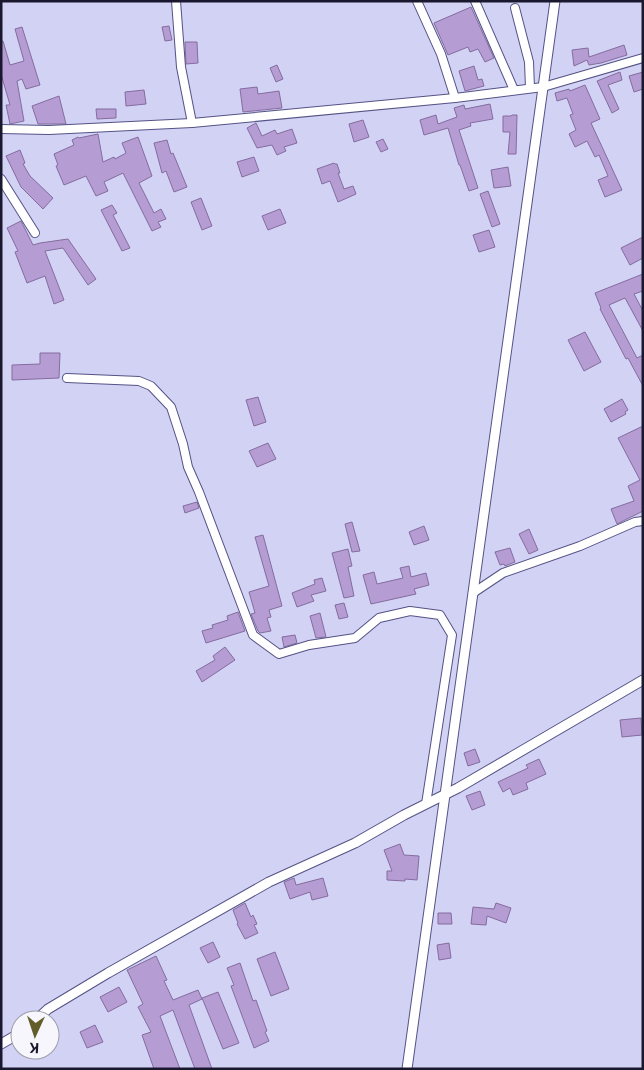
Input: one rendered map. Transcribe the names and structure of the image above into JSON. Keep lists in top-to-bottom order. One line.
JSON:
{"north":"bottom"}
